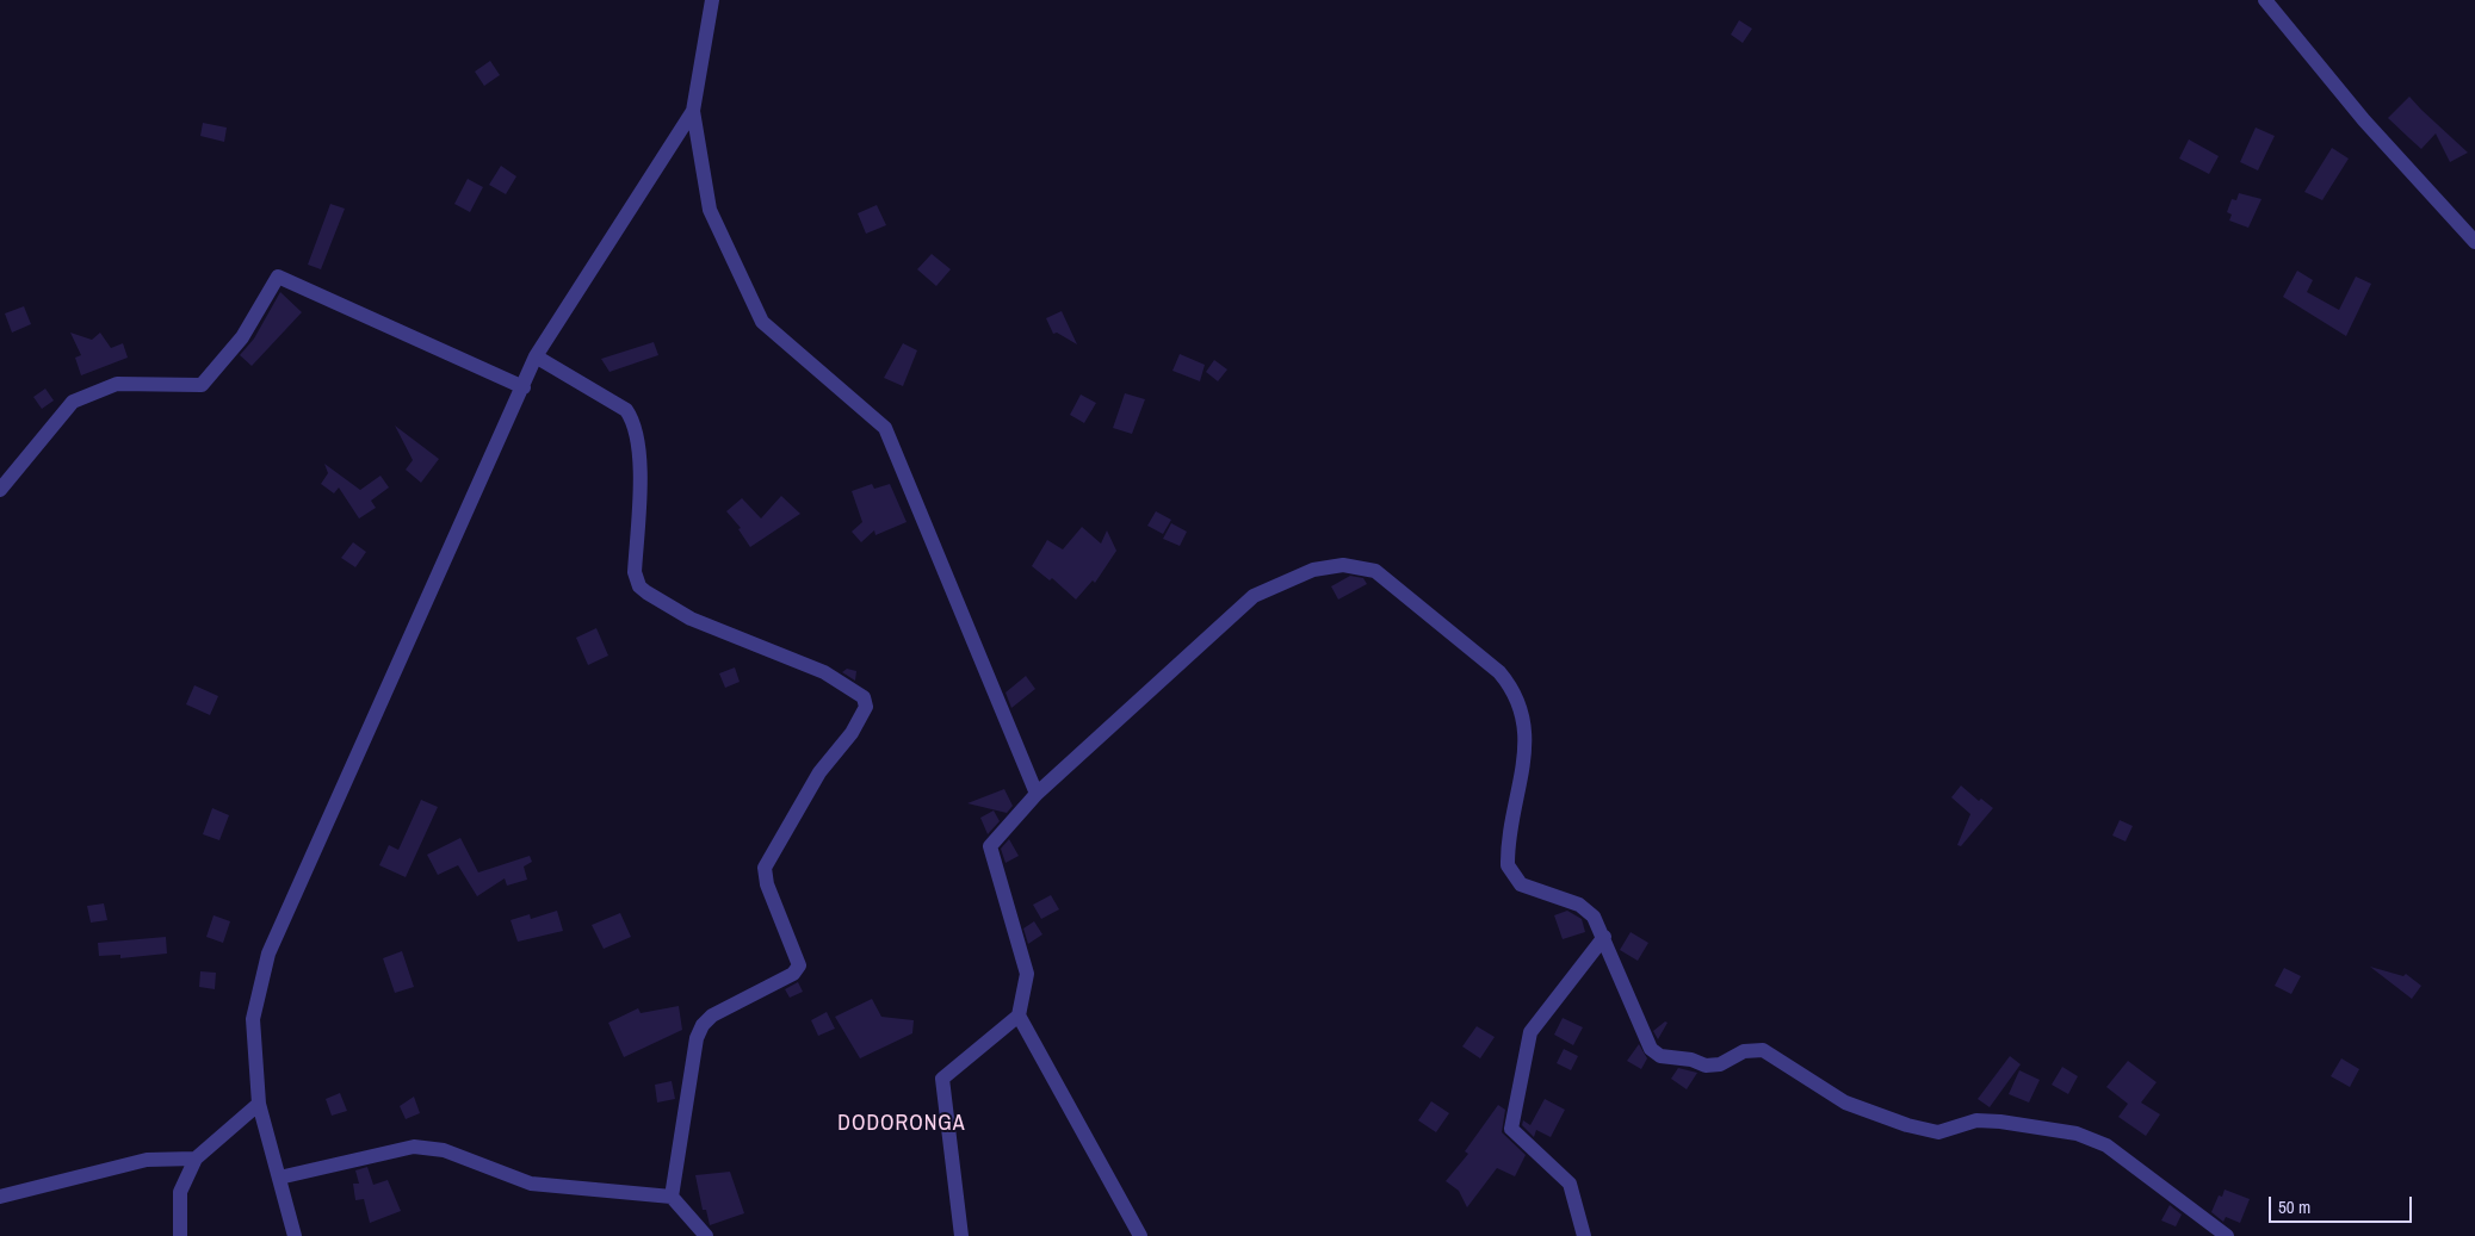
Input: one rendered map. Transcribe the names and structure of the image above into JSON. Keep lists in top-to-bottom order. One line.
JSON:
{"districts":["DODORONGA"],"scale_bar":"50 m"}
